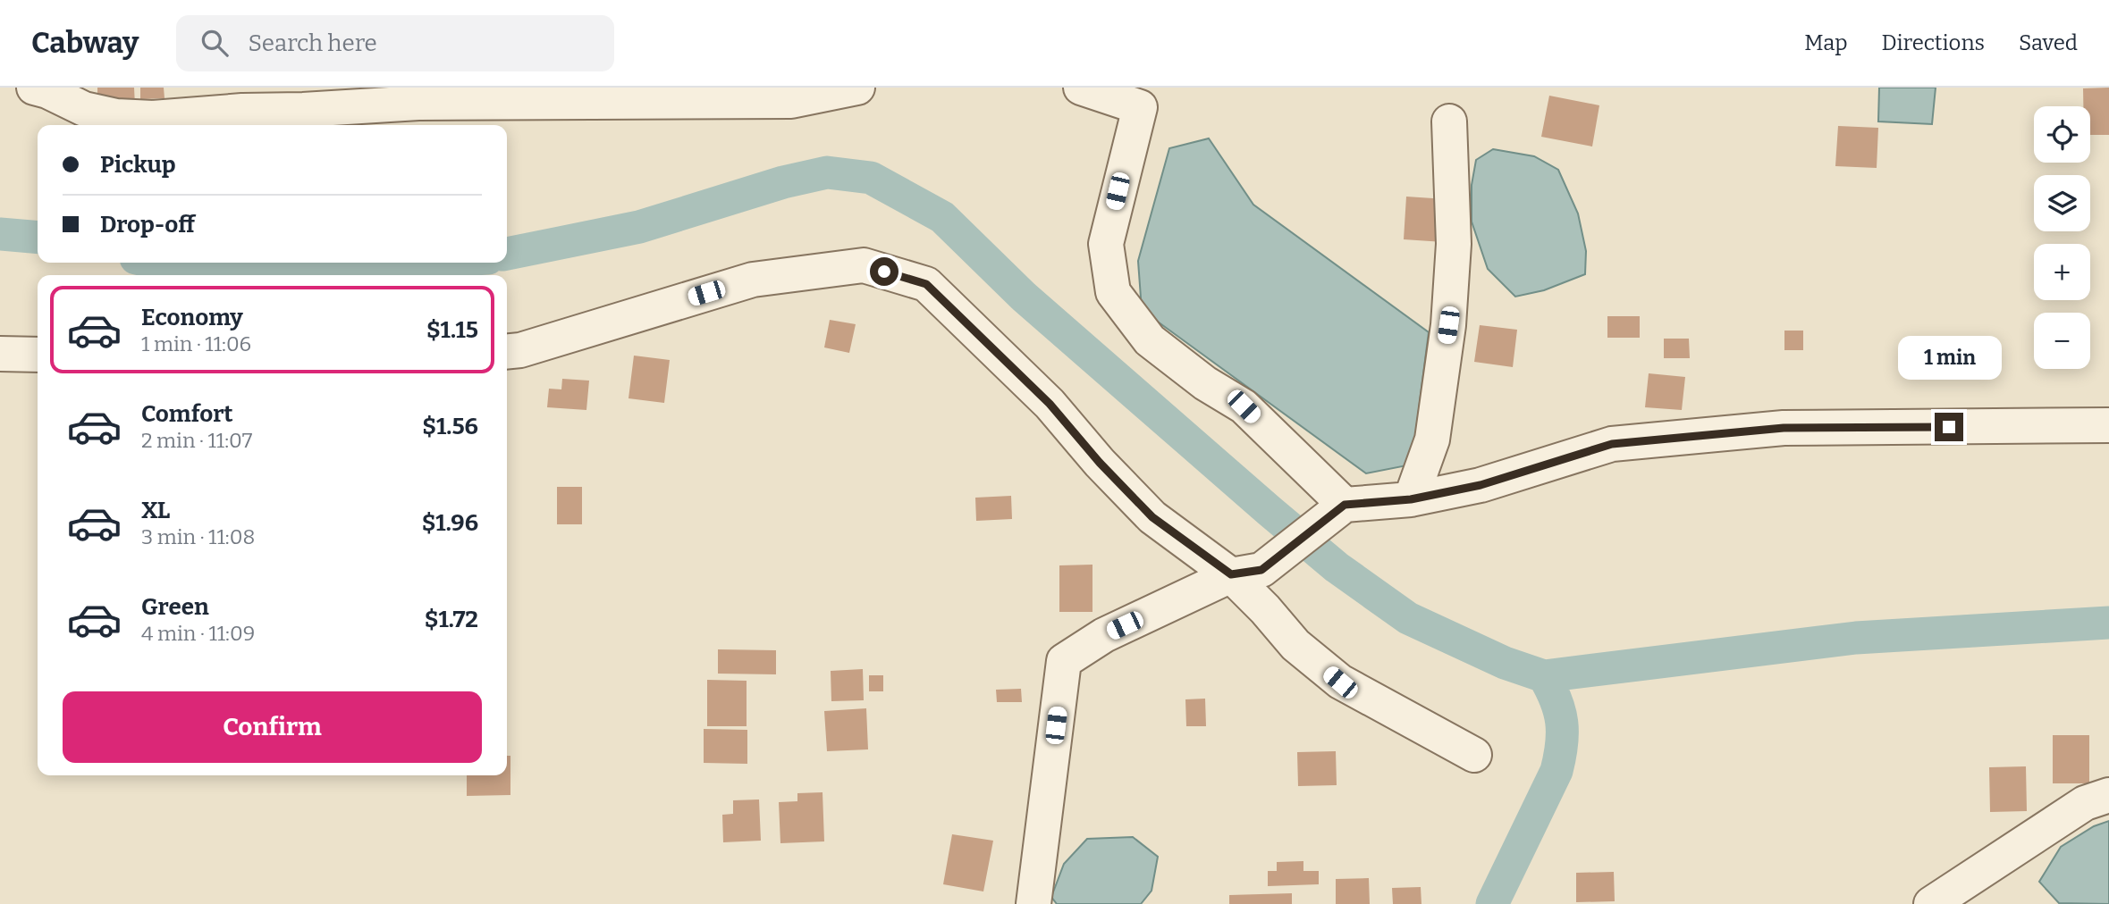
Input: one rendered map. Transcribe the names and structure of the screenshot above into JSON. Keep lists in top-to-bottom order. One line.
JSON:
{"page":{"header":"Cabway","search":"Search here","nav":["Map","Directions","Saved"],"map_buttons":["+","−"],"banner":["Pickup","Drop-off"],"list":[{"name":"Economy","note":"1 min · 11:06","value":"$1.15"},{"name":"Comfort","note":"2 min · 11:07","value":"$1.56"},{"name":"XL","note":"3 min · 11:08","value":"$1.96"},{"name":"Green","note":"4 min · 11:09","value":"$1.72"}],"bubble":"1 min","buttons":"Confirm"}}
